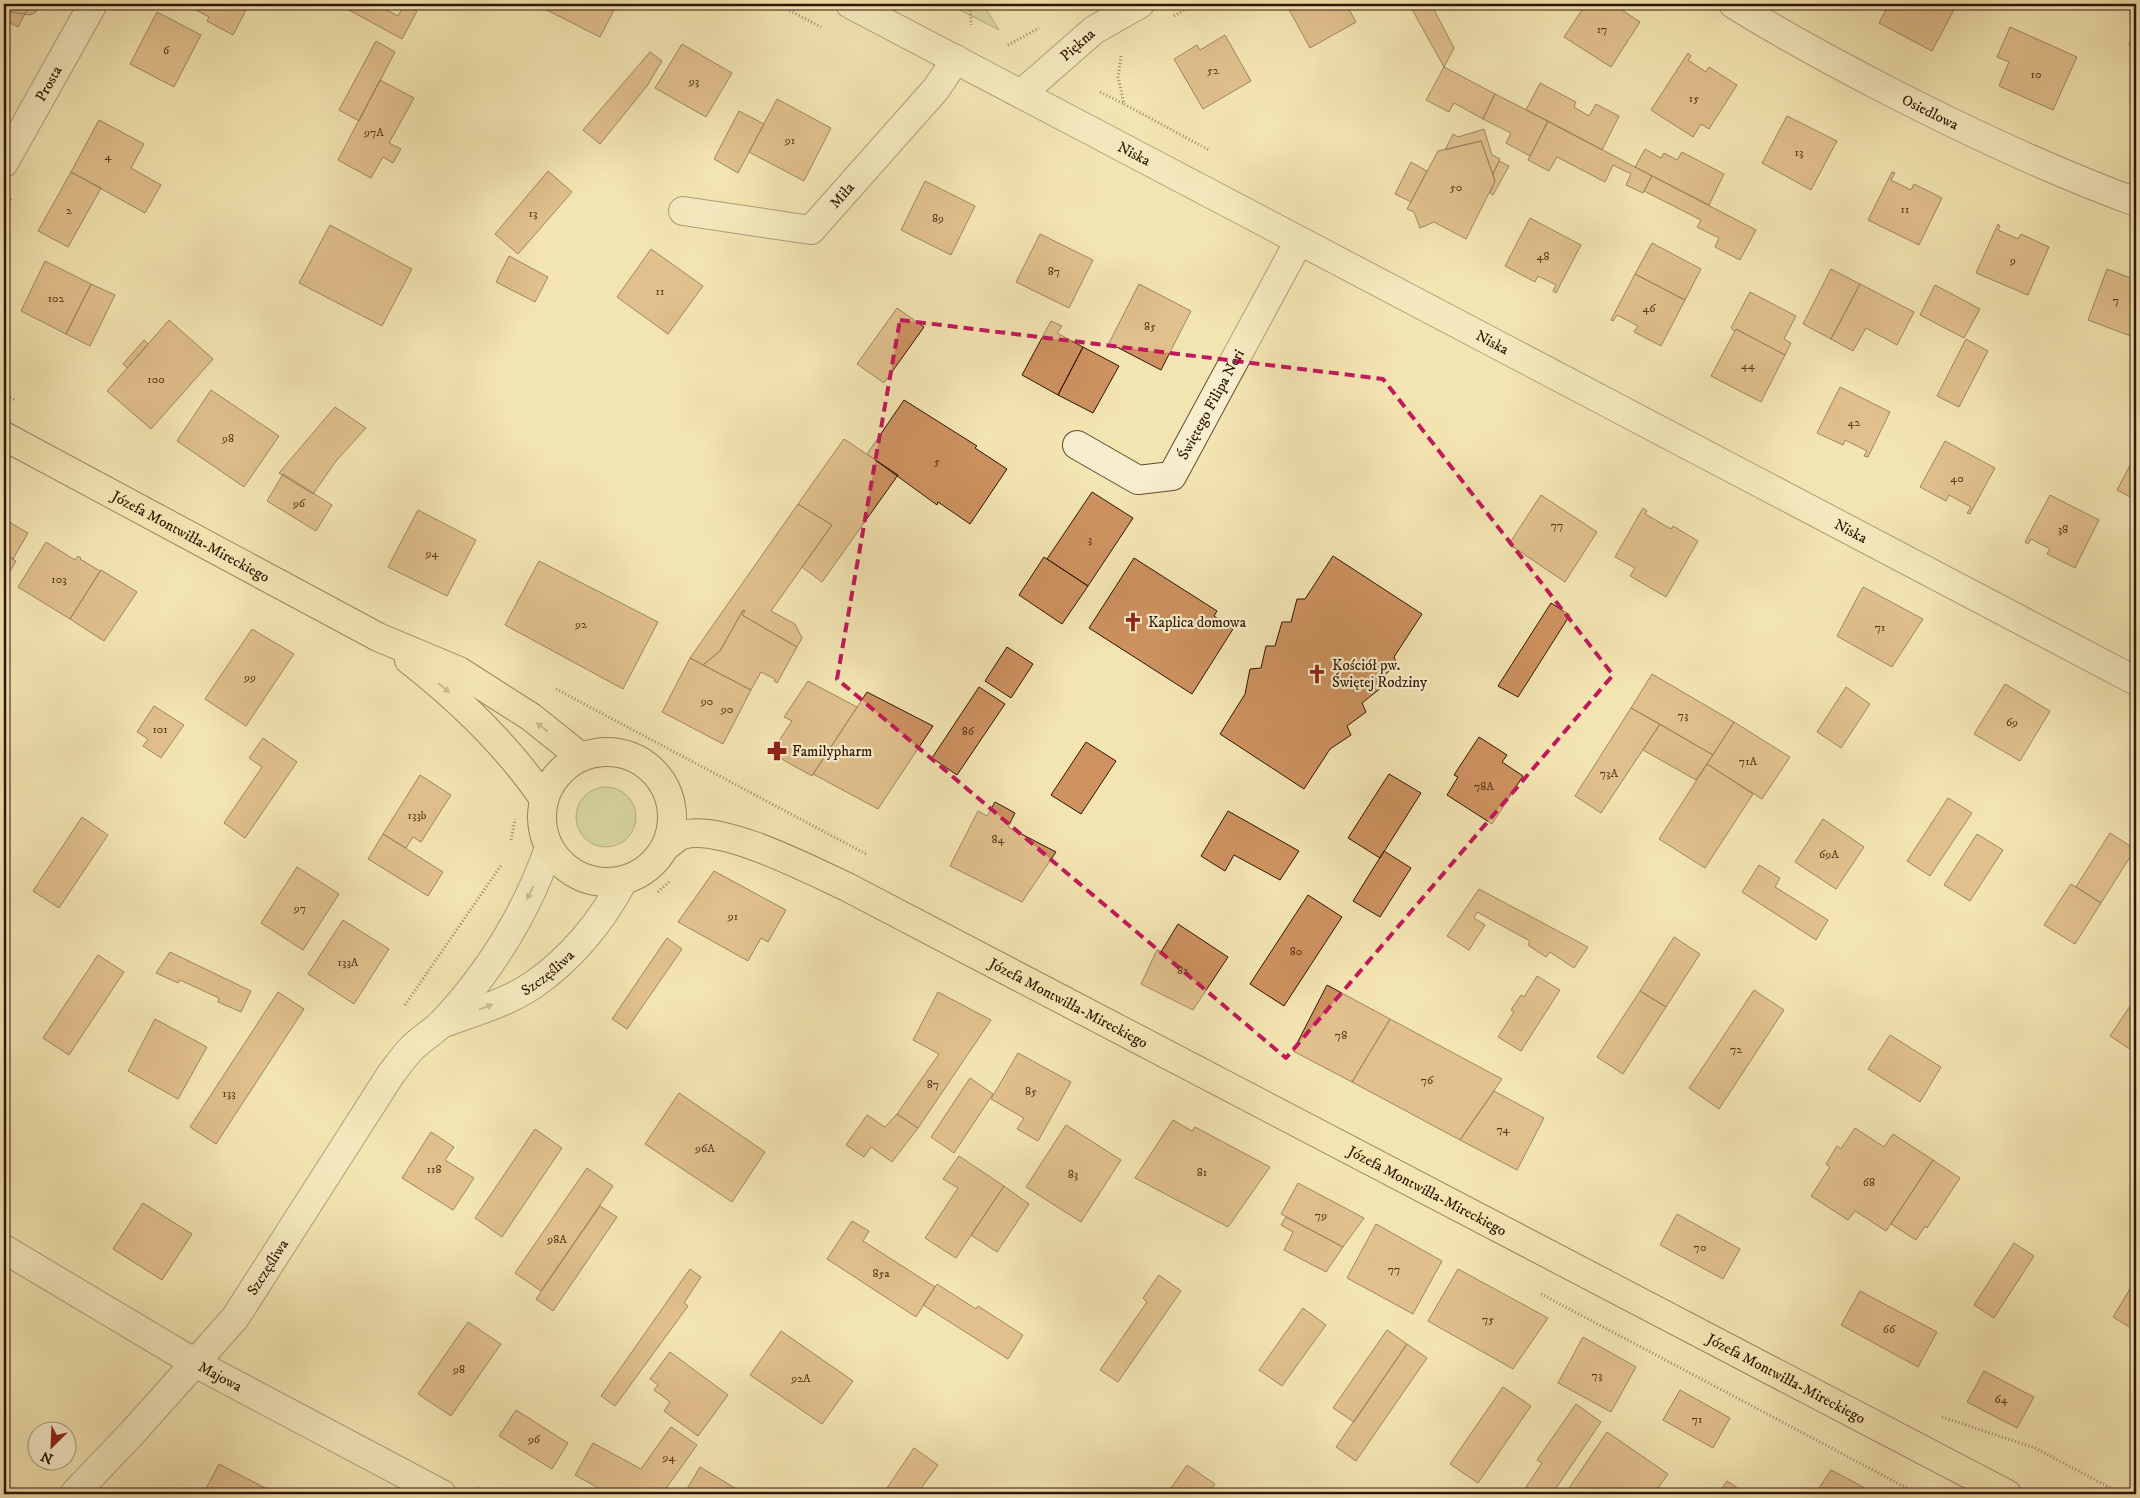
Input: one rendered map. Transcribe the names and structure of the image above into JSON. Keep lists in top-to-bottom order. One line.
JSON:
{"streets":{"main road":["Józefa Montwiłła-Mireckiego"],"street":["Piękna","Prosta","Osiedlowa","Niska","Miła","Świętego Filipa Neri","Szczęśliwa","Majowa"]},"crossings":[["Piękna","Niska"],["Niska","Miła"],["Niska","Świętego Filipa Neri"],["Józefa Montwiłła-Mireckiego","Szczęśliwa"],["Szczęśliwa","Majowa"]],"places":{"church":["Kaplica domowa","Kościół pw. Świętej Rodziny"],"pharmacy":["Familypharm"]},"house_numbers":["17","6","52","10","93","15","97A","91","13","4","50","11","2","13","89","48","9","87","11","102","7","46","85","44","100","42","98","5","40","96","77","38","3","94","103","92","71","99","90","90","73","69","101","86","71A","73A","78A","133b","84","69A","97","91","80","133A","82","78","72","76","87","85","133","74","96A","118","81","83","68","79","98A","70","77","85a","75","66","98","73","92A","64","71","96","94"],"north":"bottom left"}
